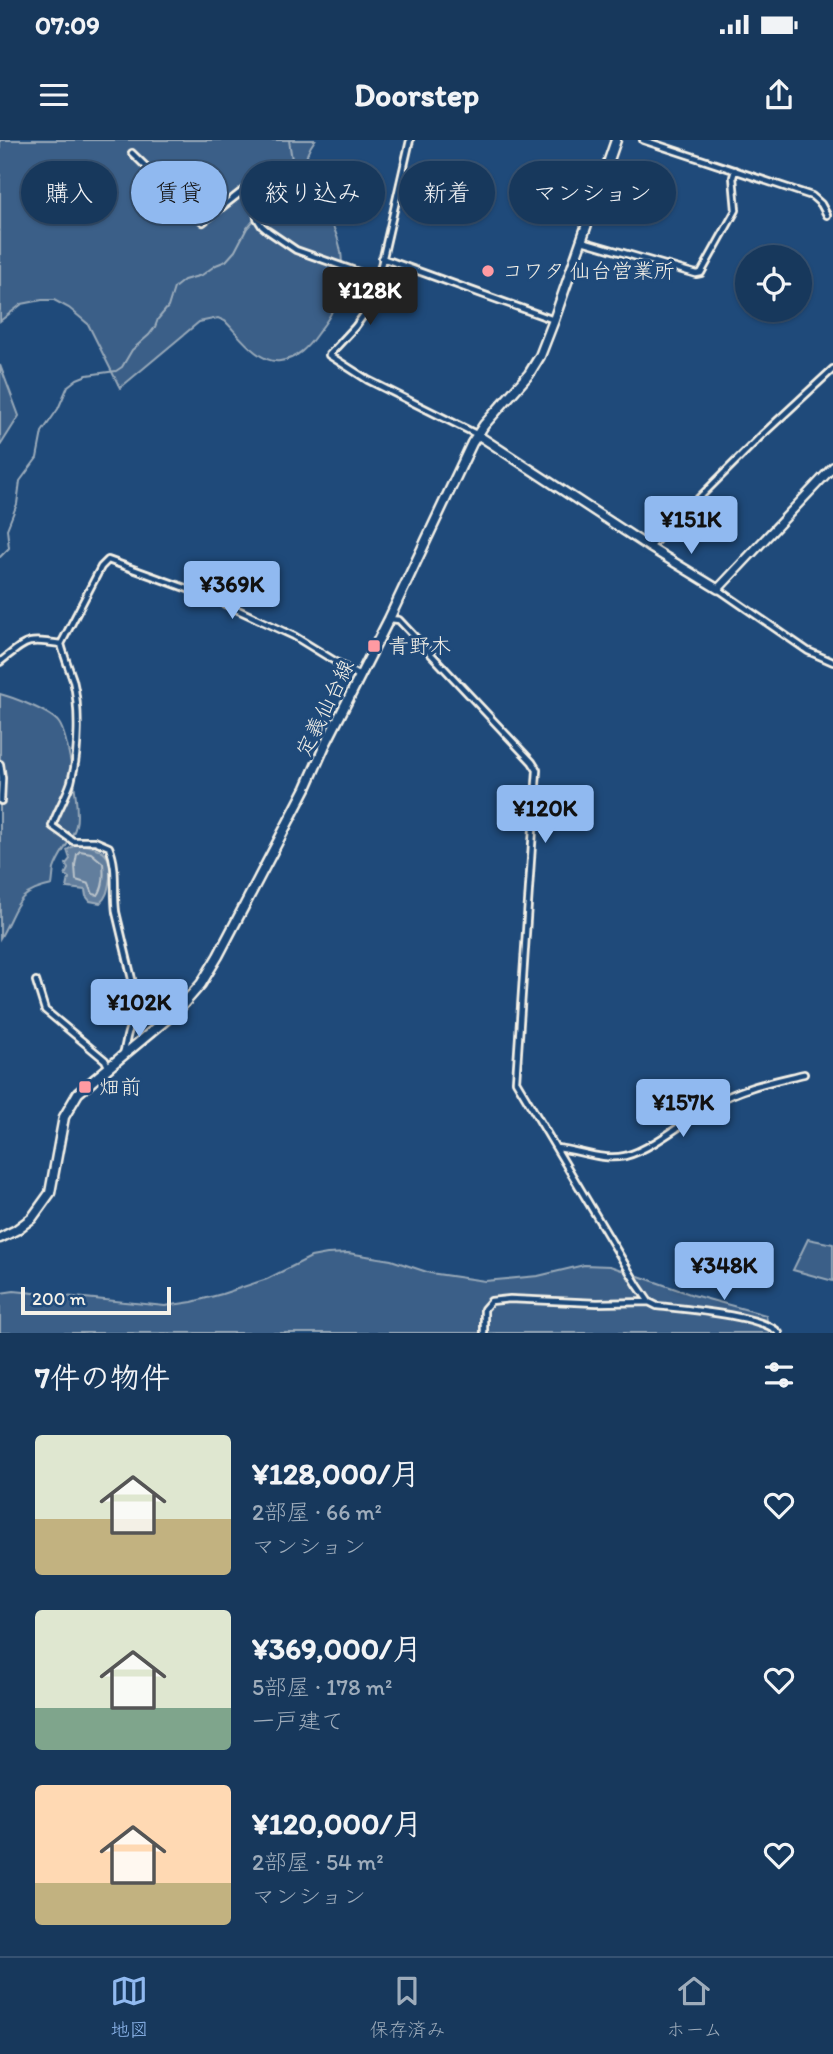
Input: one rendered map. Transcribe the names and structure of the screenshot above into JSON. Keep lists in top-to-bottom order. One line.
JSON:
{"streets":{"main road":["定義仙台線"]},"places":{"other":["コワタ 仙台営業所"],"transit":["青野木","畑前"]},"scale_bar":"200 m","page":{"status":"07:09","header":"Doorstep","chip":["購入","賃貸","絞り込み","新着","マンション"],"price":["¥128K","¥151K","¥369K","¥120K","¥102K","¥157K","¥348K"],"scale":"200 m","heading":"7件の物件","list":[{"name":"¥128,000/月","note":"2部屋 · 66 m² · マンション"},{"name":"¥369,000/月","note":"5部屋 · 178 m² · 一戸建て"},{"name":"¥120,000/月","note":"2部屋 · 54 m² · マンション"}],"tabs":["地図","保存済み","ホーム"]}}
